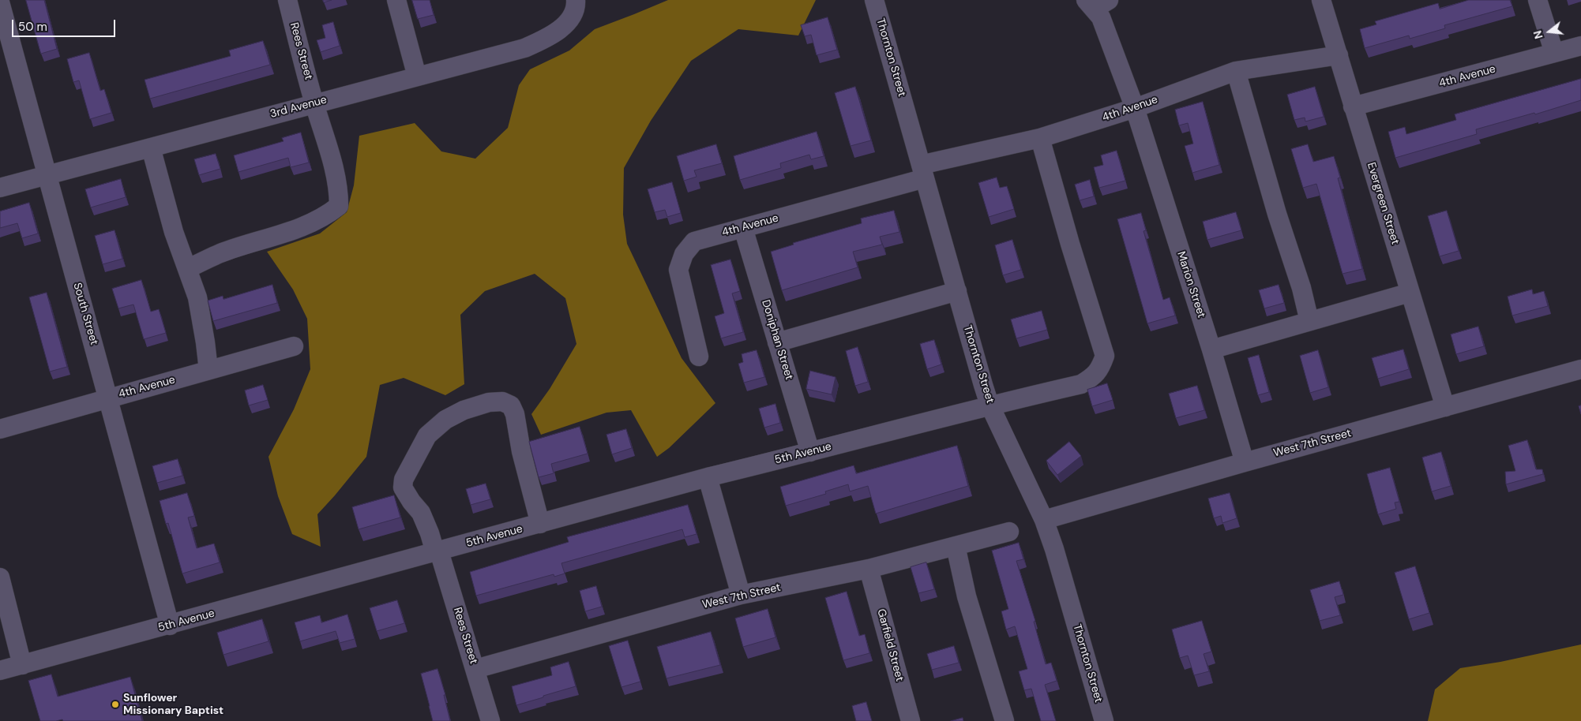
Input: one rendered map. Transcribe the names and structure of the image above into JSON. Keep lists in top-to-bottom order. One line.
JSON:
{"streets":{"street":["Rees Street","Thornton Street","4th Avenue","3rd Avenue","Evergreen Street","Marion Street","South Street","Doniphan Street","West 7th Street","5th Avenue","Garfield Street"]},"crossings":[["Rees Street","3rd Avenue"],["Rees Street","West 7th Street"],["Rees Street","5th Avenue"],["Thornton Street","4th Avenue"],["Thornton Street","West 7th Street"],["Thornton Street","5th Avenue"],["4th Avenue","Evergreen Street"],["4th Avenue","Marion Street"],["4th Avenue","South Street"],["4th Avenue","Doniphan Street"],["4th Avenue","5th Avenue"],["3rd Avenue","South Street"],["Evergreen Street","West 7th Street"],["Marion Street","West 7th Street"],["South Street","5th Avenue"],["Doniphan Street","5th Avenue"],["West 7th Street","Garfield Street"]],"places":["Sunflower Missionary Baptist"],"scale_bar":"50 m","north":"left"}
